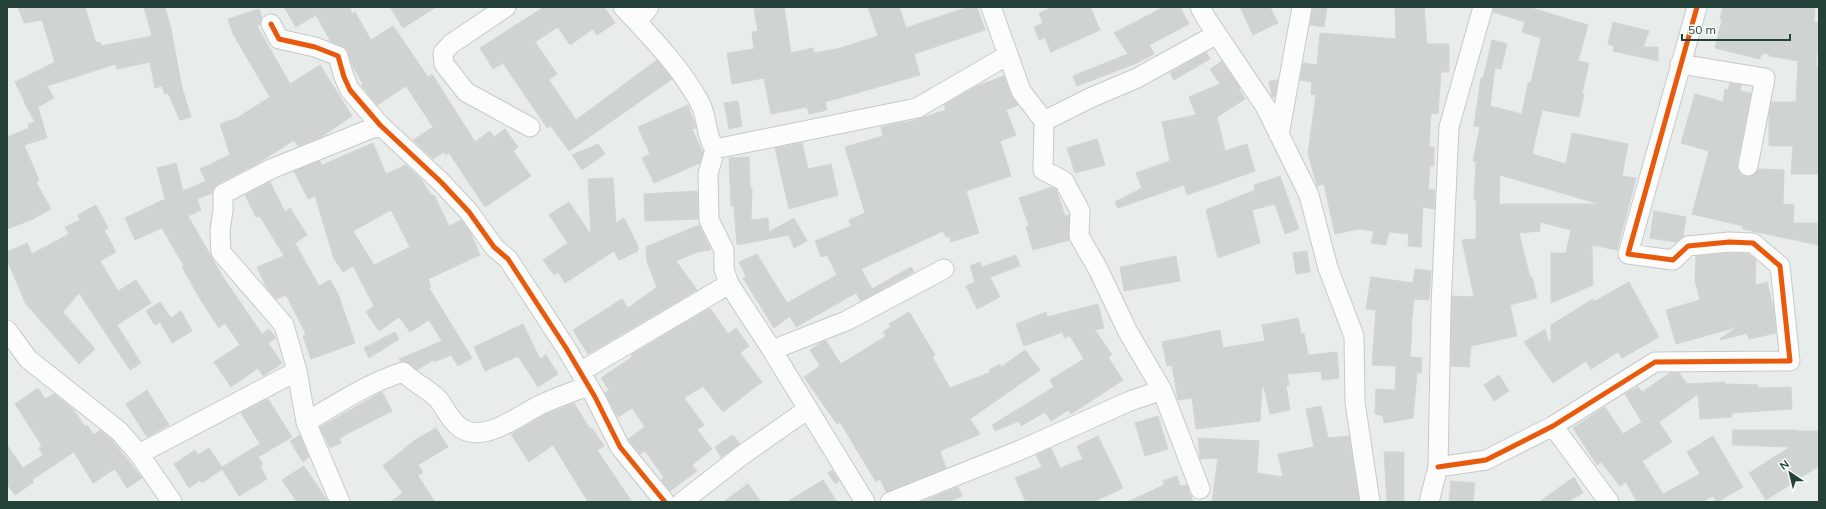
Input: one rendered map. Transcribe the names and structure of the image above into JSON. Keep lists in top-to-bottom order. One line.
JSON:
{"scale_bar":"50 m","north":"top left"}
